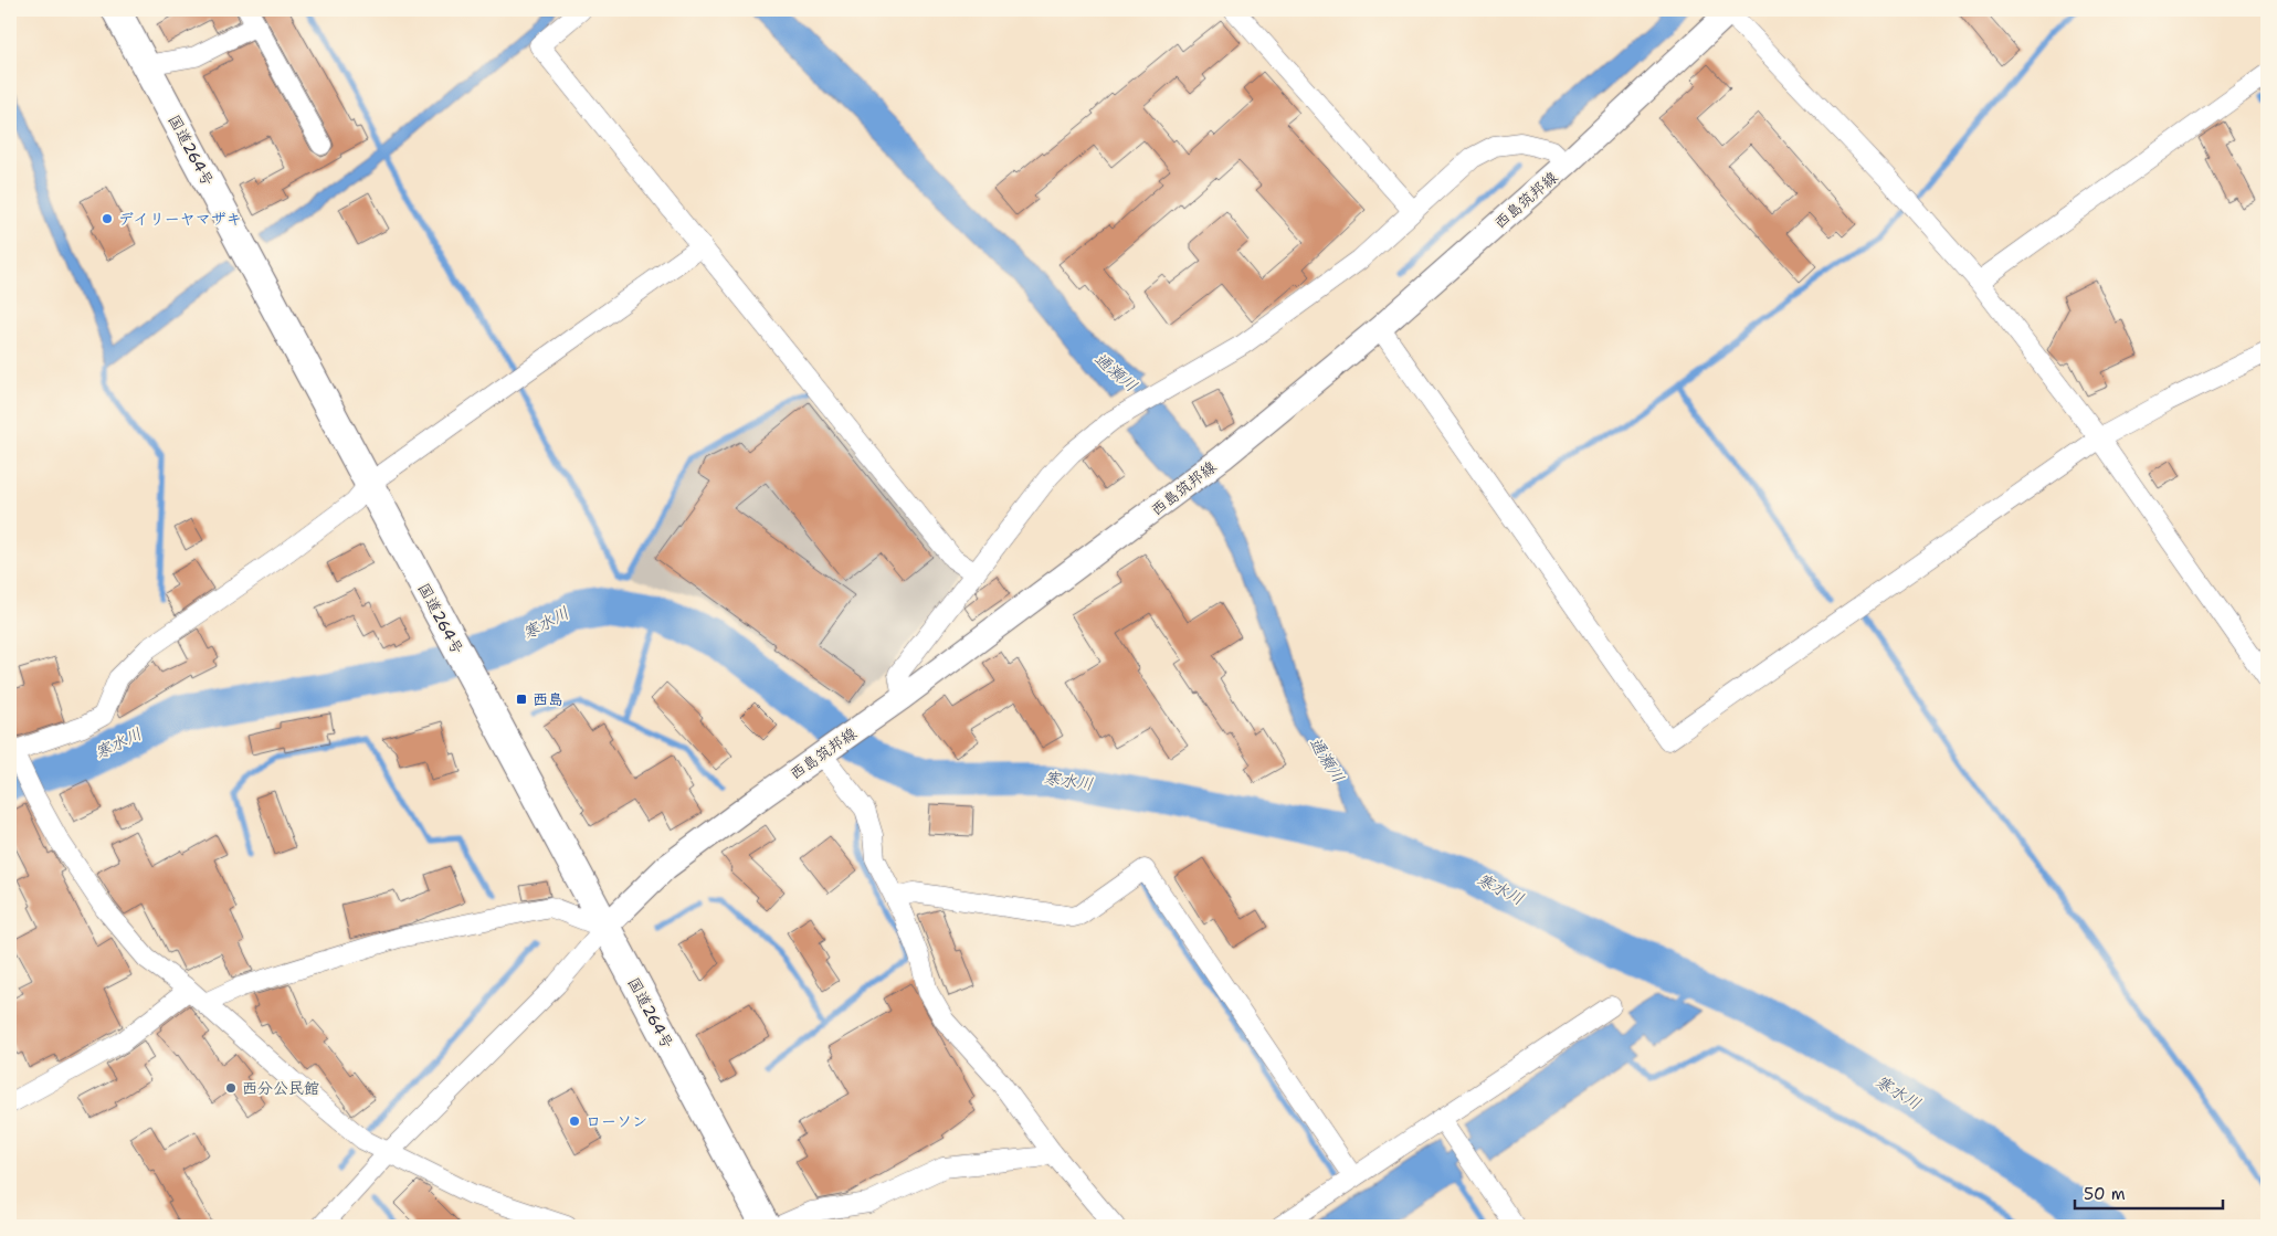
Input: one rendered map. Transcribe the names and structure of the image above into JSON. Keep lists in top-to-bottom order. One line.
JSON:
{"streets":{"highway":["国道264号"],"main road":["西島筑邦線"]},"crossings":[["国道264号","西島筑邦線"]],"water":["通瀬川","寒水川"],"places":{"other":["デイリーヤマザキ","西分公民館","ローソン"],"transit":["西島"]},"scale_bar":"50 m"}
